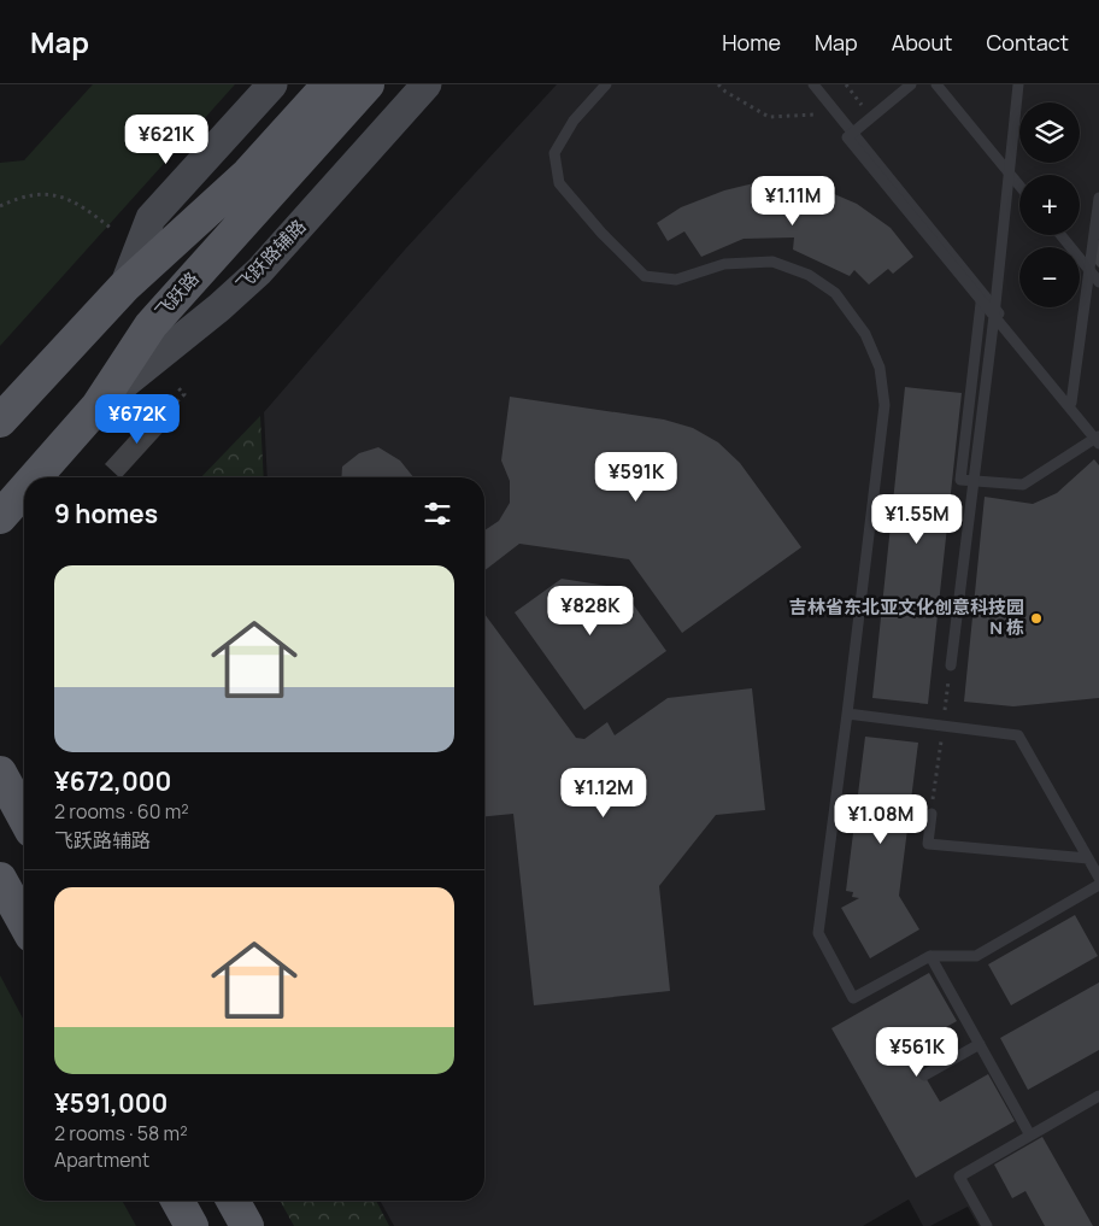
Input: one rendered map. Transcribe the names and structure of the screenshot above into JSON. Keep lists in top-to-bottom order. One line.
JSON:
{"streets":{"main road":["飞跃路"],"street":["飞跃路辅路"]},"crossings":[["飞跃路辅路","飞跃路"]],"places":["吉林省东北亚文化创意科技园 N 栋"],"page":{"header":"Map","nav":["Home","Map","About","Contact"],"map_buttons":["+","−"],"price":["¥621K","¥1.11M","¥672K","¥591K","¥1.55M","¥828K","¥1.12M","¥1.08M","¥561K"],"heading":"9 homes","list":[{"name":"¥672,000","note":"2 rooms · 60 m² · 飞跃路辅路"},{"name":"¥591,000","note":"2 rooms · 58 m² · Apartment"}]}}
